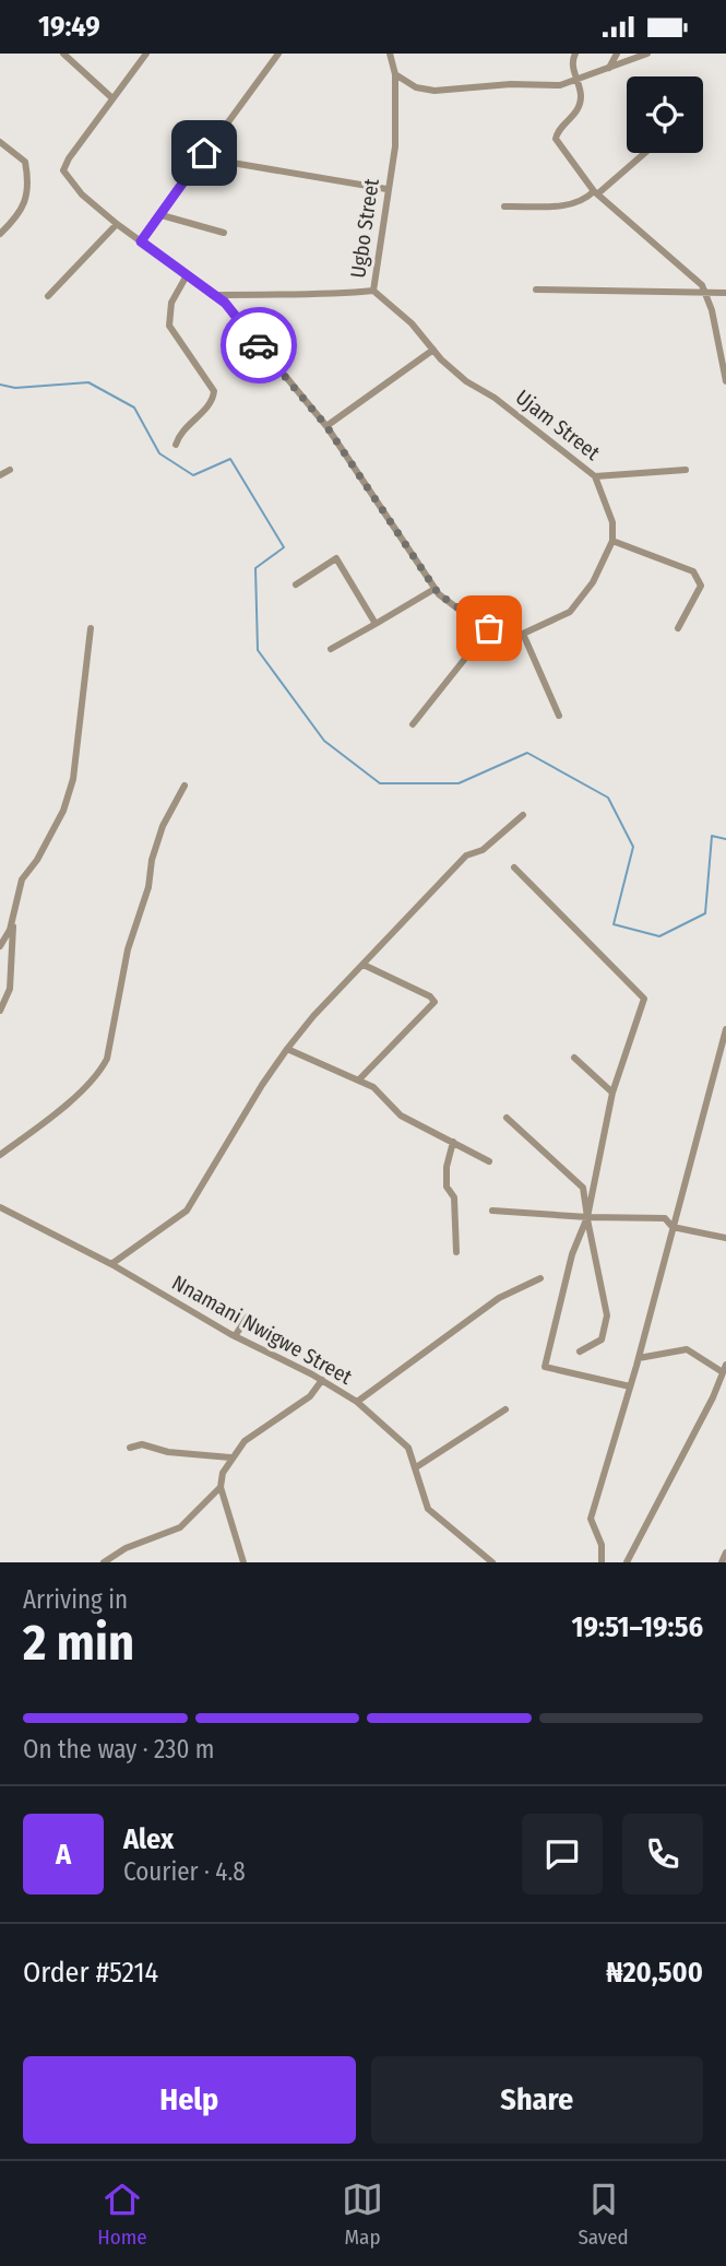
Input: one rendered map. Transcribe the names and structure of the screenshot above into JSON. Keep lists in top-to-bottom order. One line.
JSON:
{"streets":{"street":["Ugbo Street","Ujam Street","Nnamani Nwigwe Street"]},"crossings":[["Ugbo Street","Ujam Street"]],"page":{"status":"19:49","heading":["2 min","Arriving in","19:51–19:56"],"panel":["Alex","Courier · 4.8","Order #5214","₦20,500"],"bar":"On the way · 230 m","round":"A","buttons":["Help","Share"],"tabs":["Home","Map","Saved"]}}
